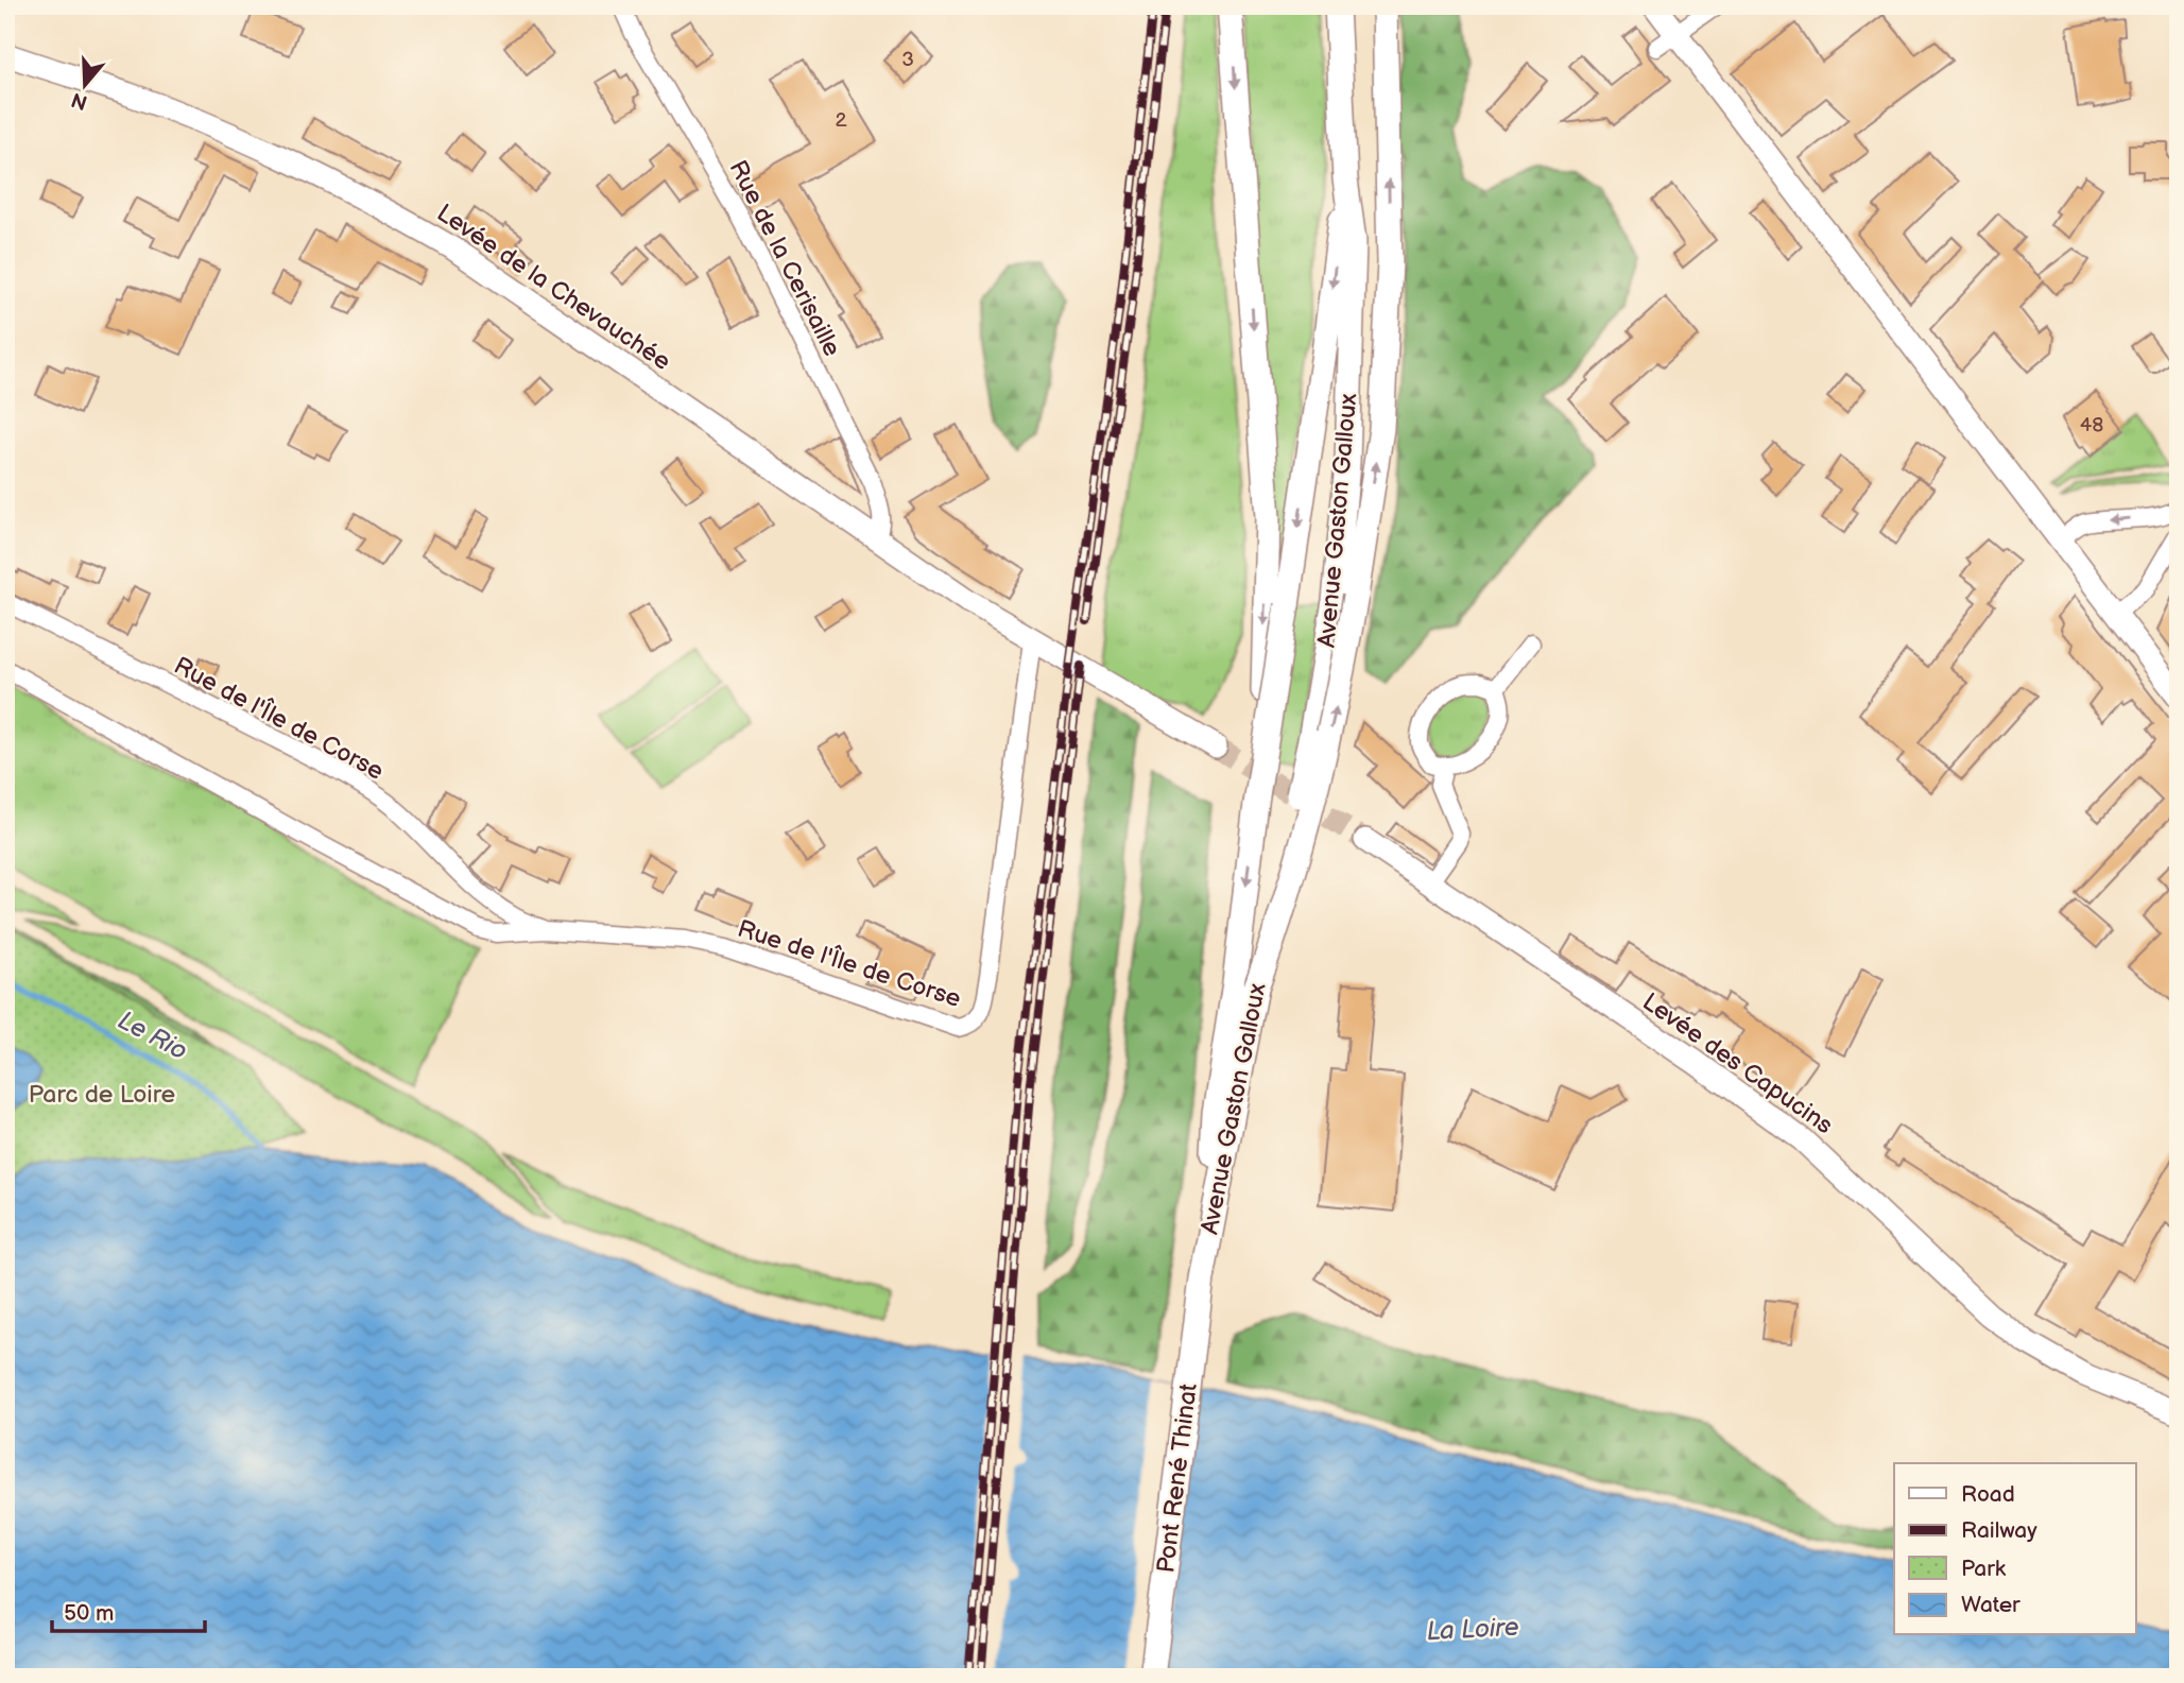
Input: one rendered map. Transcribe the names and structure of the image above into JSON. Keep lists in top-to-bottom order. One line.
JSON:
{"streets":{"main road":["Avenue Gaston Galloux","Pont René Thinat"],"street":["Rue de la Cerisaille","Levée de la Chevauchée","Rue de l'Île de Corse","Levée des Capucins"]},"crossings":[["Rue de la Cerisaille","Levée de la Chevauchée"],["Levée de la Chevauchée","Rue de l'Île de Corse"],["Avenue Gaston Galloux","Pont René Thinat"]],"water":["Le Rio","La Loire"],"parks":["Parc de Loire"],"house_numbers":["3","2","48"],"legend":["Road","Railway","Park","Water"],"scale_bar":"50 m","north":"bottom"}
